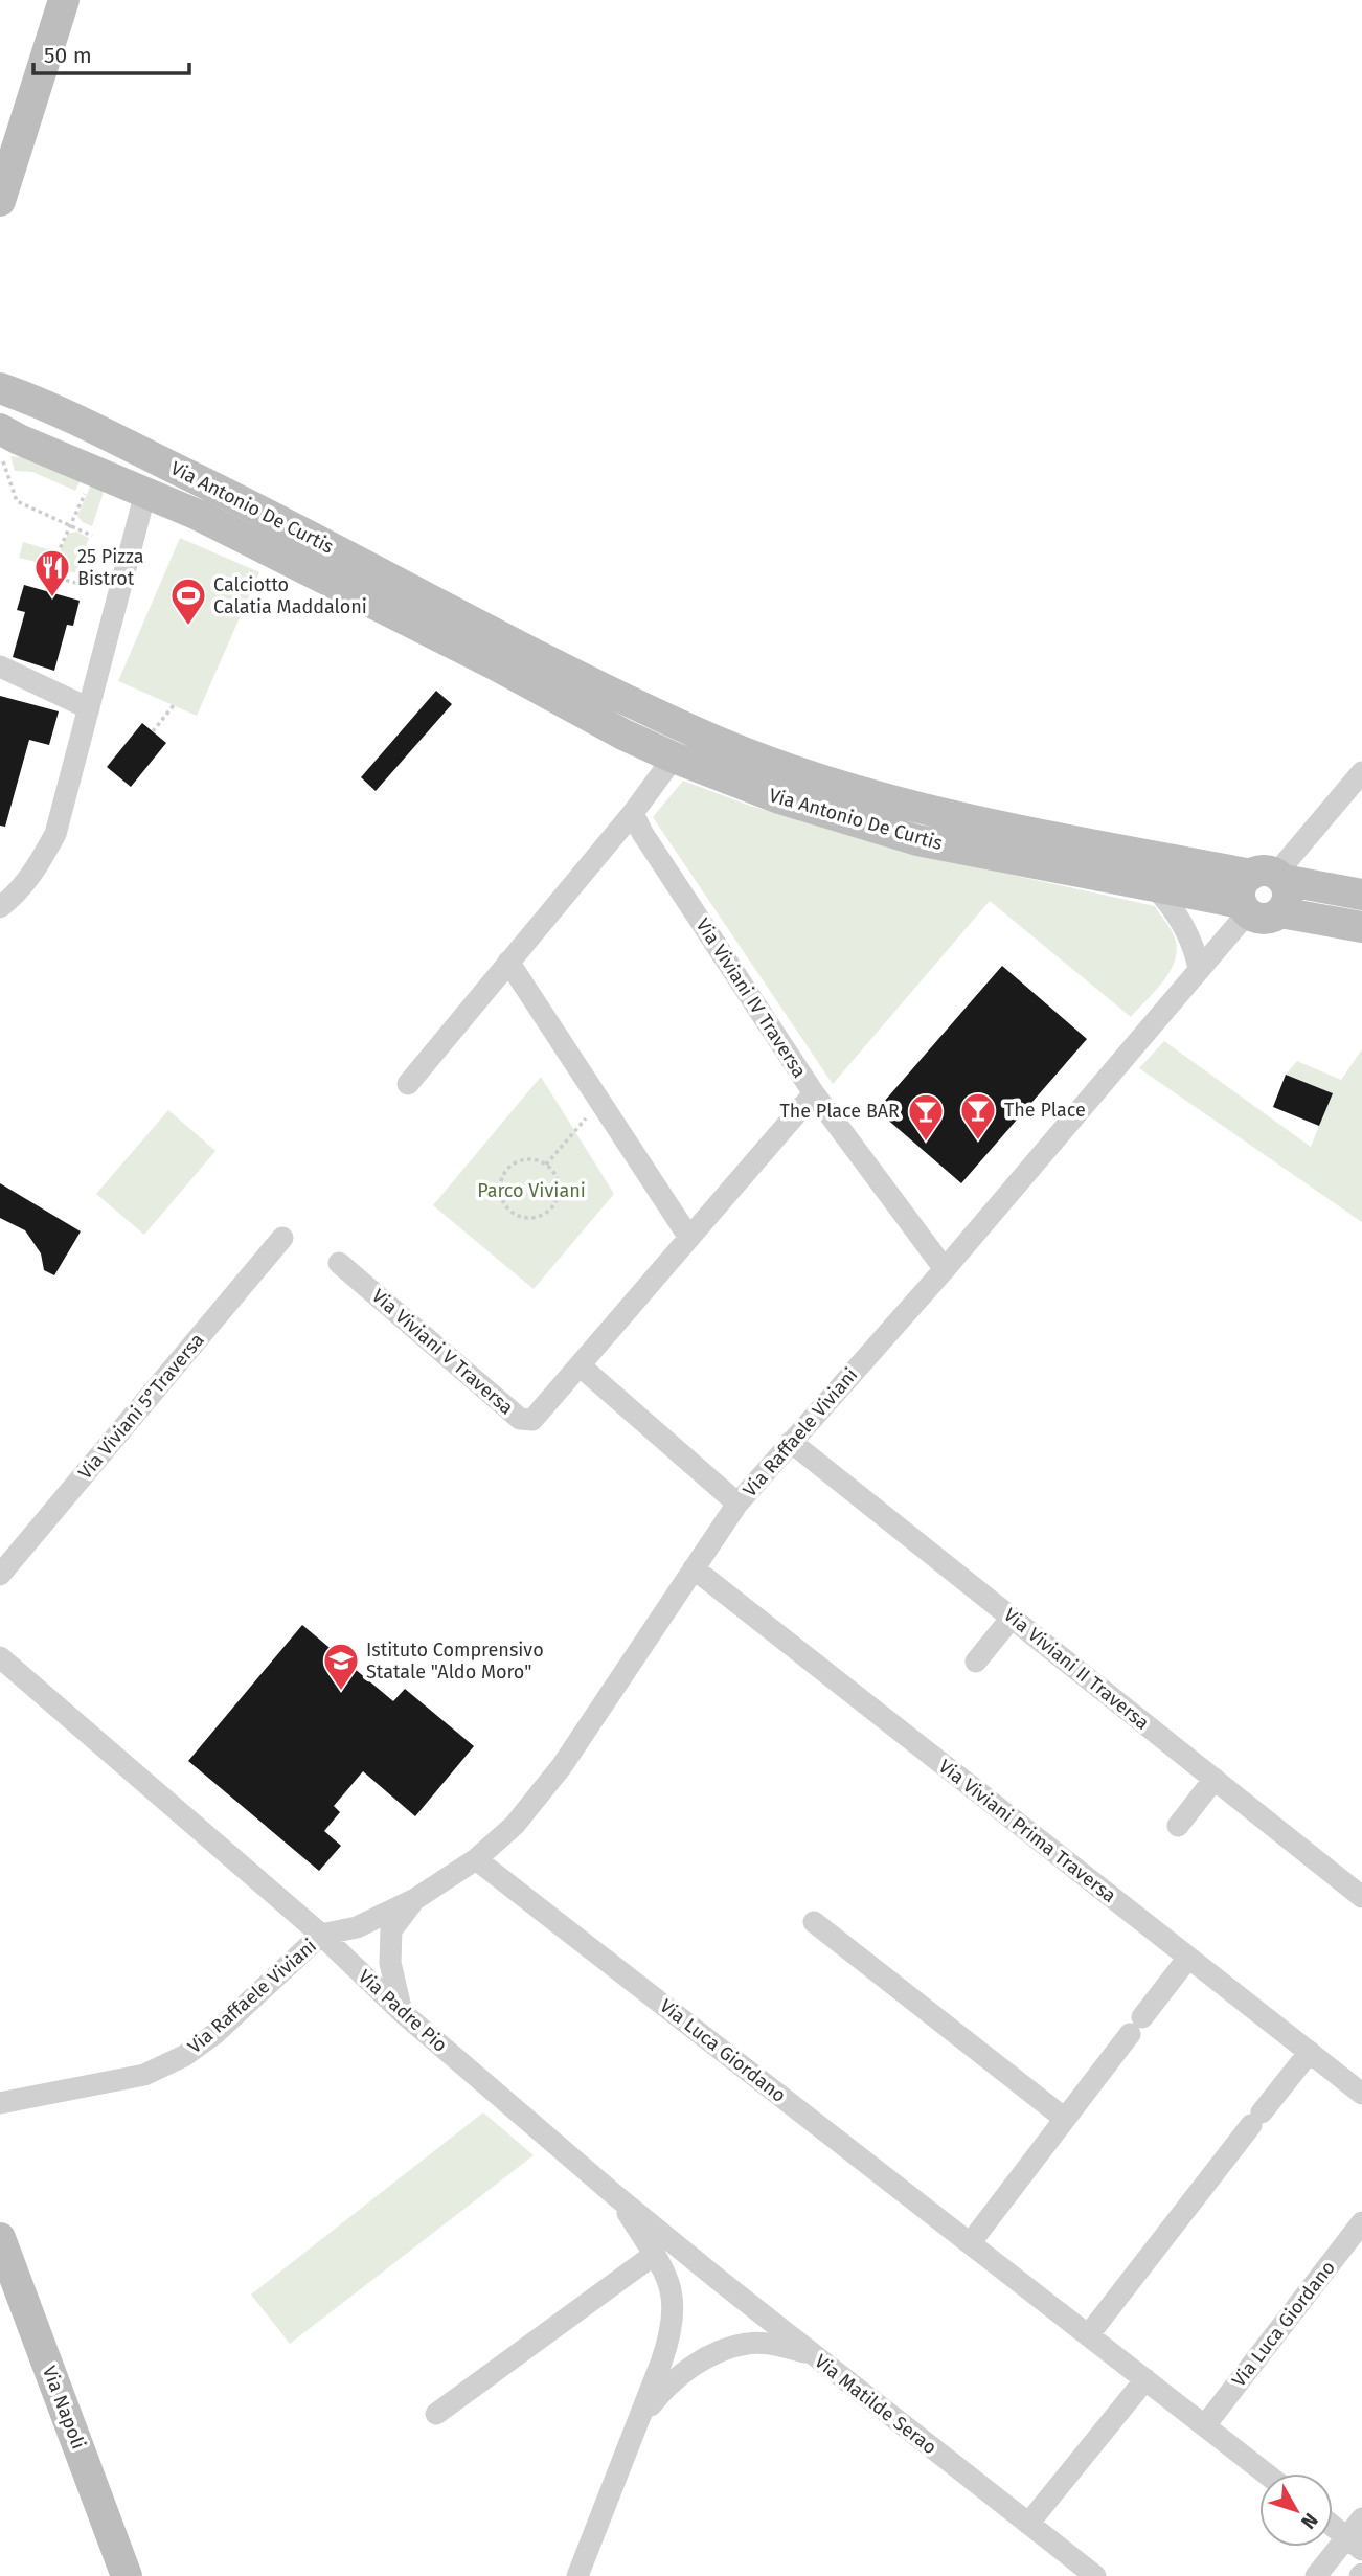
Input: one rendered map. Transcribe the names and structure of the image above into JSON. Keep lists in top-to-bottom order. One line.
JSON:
{"streets":{"street":["Via Antonio De Curtis","Via Viviani IV Traversa","Via Viviani V Traversa","Via Viviani 5°Traversa","Via Raffaele Viviani","Via Viviani II Traversa","Via Viviani Prima Traversa","Via Padre Pio","Via Luca Giordano","Via Matilde Serao","Via Napoli"]},"crossings":[["Via Antonio De Curtis","Via Raffaele Viviani"],["Via Viviani IV Traversa","Via Viviani V Traversa"],["Via Viviani IV Traversa","Via Raffaele Viviani"],["Via Raffaele Viviani","Via Viviani II Traversa"],["Via Raffaele Viviani","Via Viviani Prima Traversa"],["Via Raffaele Viviani","Via Padre Pio"],["Via Raffaele Viviani","Via Luca Giordano"],["Via Padre Pio","Via Matilde Serao"]],"parks":["Parco Viviani"],"places":{"restaurant":["25 Pizza Bistrot"],"sports":["Calciotto Calatia Maddaloni"],"bar":["The Place","The Place BAR"],"school or university":["Istituto Comprensivo Statale \"Aldo Moro\""]},"scale_bar":"50 m","north":"bottom right"}
